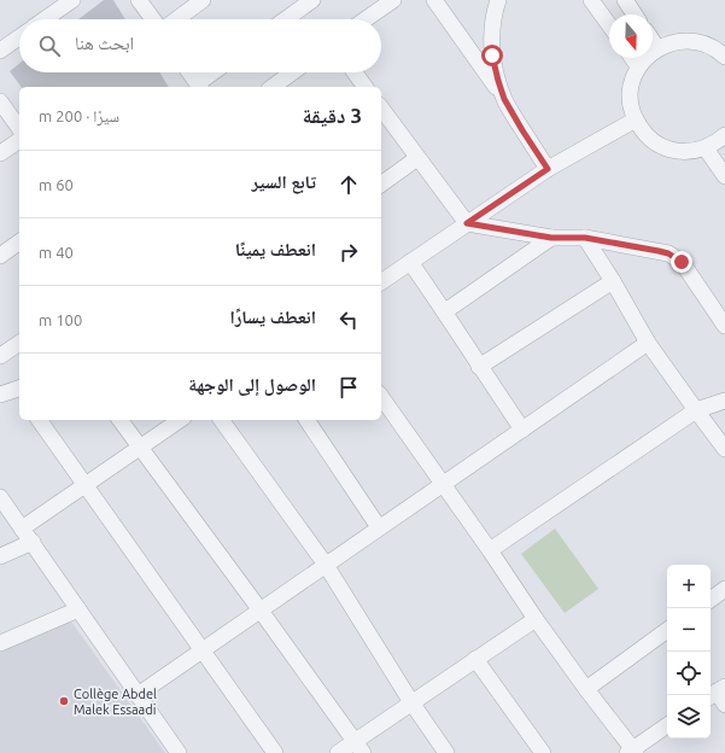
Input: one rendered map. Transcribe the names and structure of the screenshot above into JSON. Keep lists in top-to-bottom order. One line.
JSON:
{"places":["Collège Abdel Malek Essaadi"],"north":"bottom","page":{"search":"ابحث هنا","heading":["3 دقيقة","سيرًا · 200 m"],"list":[["تابع السير","60 m"],["انعطف يمينًا","40 m"],["انعطف يسارًا","100 m"],"الوصول إلى الوجهة"],"map_buttons":["+","−"]}}
